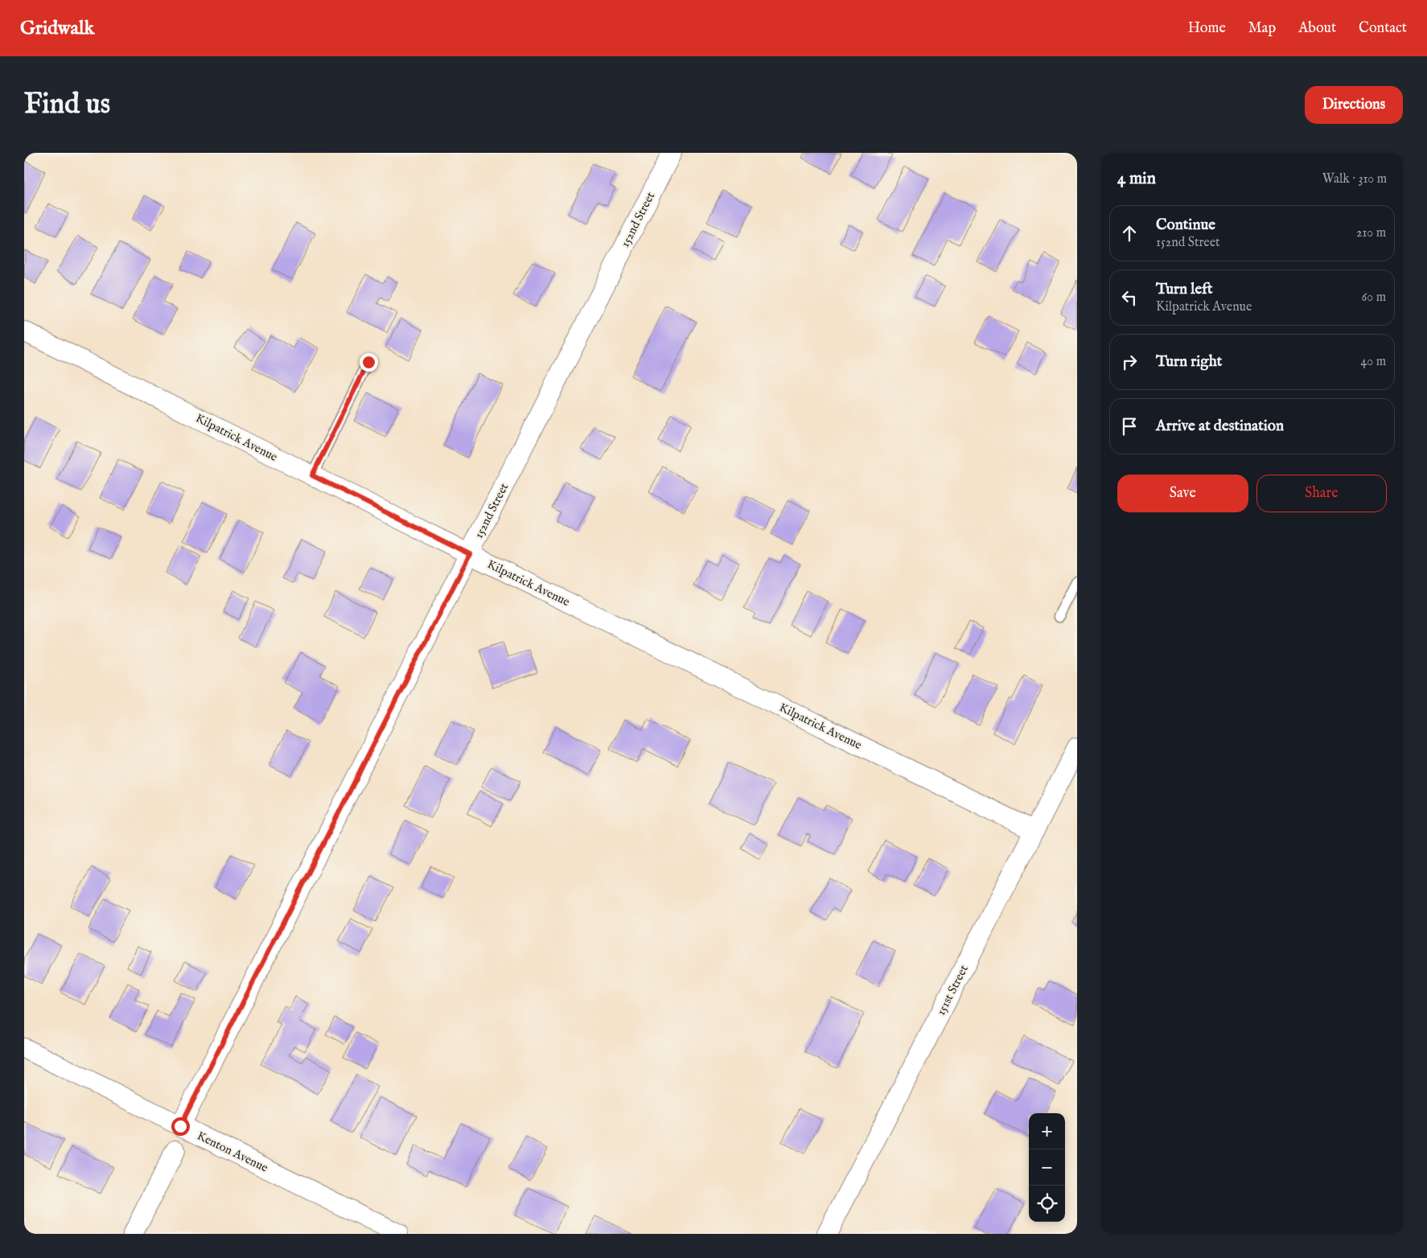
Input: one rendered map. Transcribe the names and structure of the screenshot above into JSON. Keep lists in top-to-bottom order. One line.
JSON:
{"streets":{"street":["152nd Street","Kilpatrick Avenue","151st Street","Kenton Avenue"]},"crossings":[["152nd Street","Kilpatrick Avenue"],["152nd Street","Kenton Avenue"],["Kilpatrick Avenue","151st Street"]],"page":{"header":"Gridwalk","nav":["Home","Map","About","Contact"],"buttons":["Directions",["Save","Share"]],"title":"Find us","heading":["4 min","Walk · 310 m"],"list":[["Continue","152nd Street","210 m"],["Turn left","Kilpatrick Avenue","60 m"],["Turn right","40 m"],"Arrive at destination"],"map_buttons":["+","−"]}}
